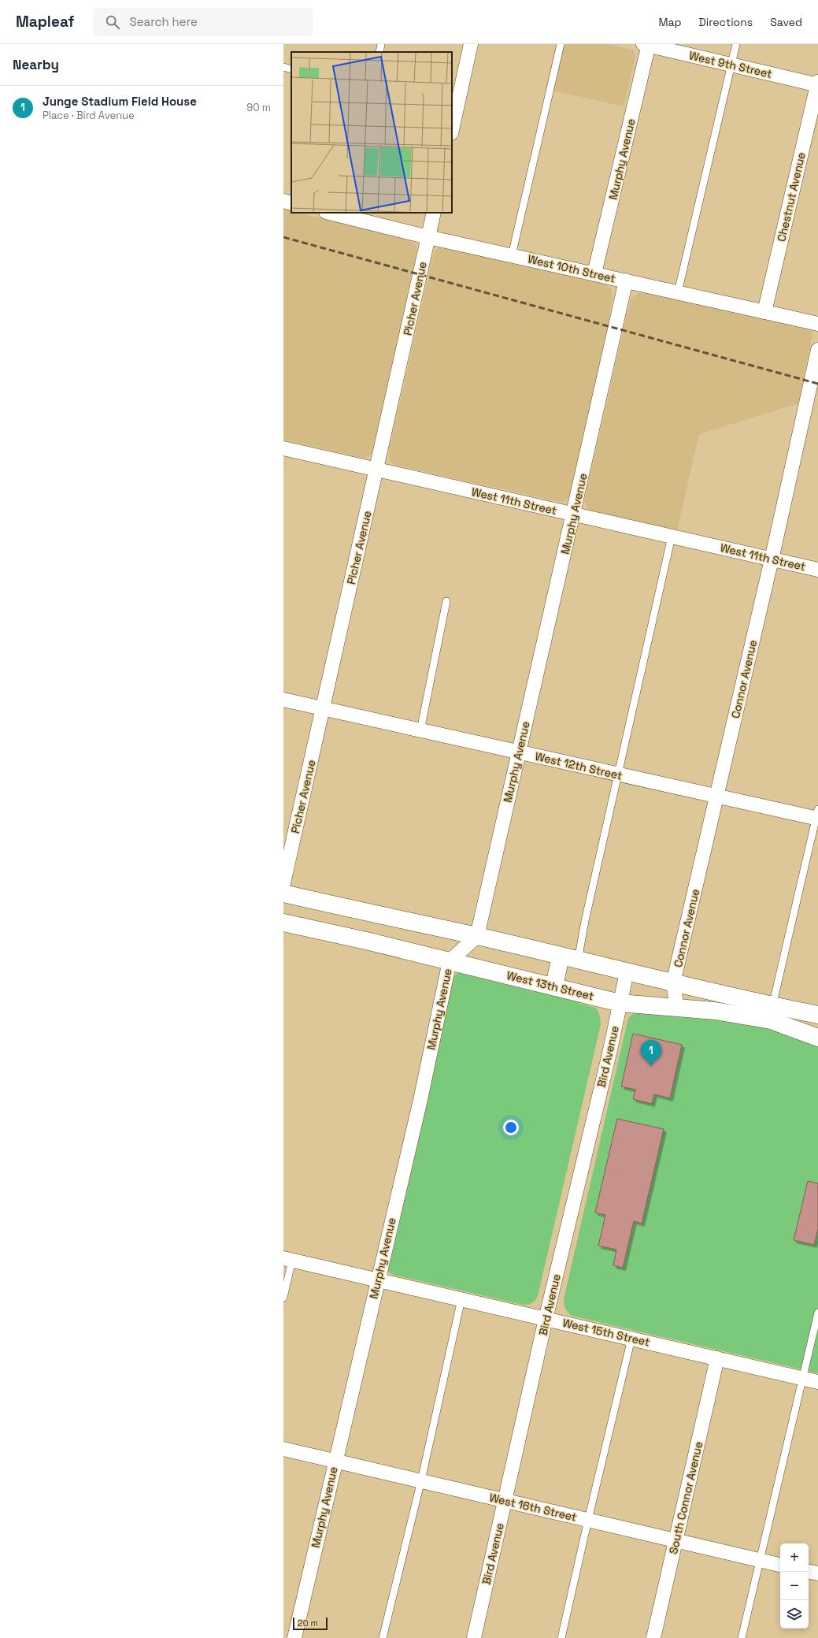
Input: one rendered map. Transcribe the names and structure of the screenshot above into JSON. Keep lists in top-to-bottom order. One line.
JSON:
{"streets":{"street":["West 9th Street","Murphy Avenue","Chestnut Avenue","West 10th Street","Picher Avenue","West 11th Street","Connor Avenue","West 12th Street","West 13th Street","Bird Avenue","West 15th Street","South Connor Avenue","West 16th Street"]},"crossings":[["West 9th Street","Murphy Avenue"],["West 9th Street","Chestnut Avenue"],["Murphy Avenue","West 10th Street"],["Murphy Avenue","West 11th Street"],["Murphy Avenue","West 12th Street"],["Murphy Avenue","West 13th Street"],["Murphy Avenue","West 15th Street"],["Murphy Avenue","West 16th Street"],["Chestnut Avenue","West 10th Street"],["West 10th Street","Picher Avenue"],["Picher Avenue","West 11th Street"],["Picher Avenue","West 12th Street"],["West 11th Street","Connor Avenue"],["Connor Avenue","West 12th Street"],["Connor Avenue","West 13th Street"],["West 13th Street","Bird Avenue"],["Bird Avenue","West 15th Street"],["Bird Avenue","West 16th Street"],["West 15th Street","South Connor Avenue"],["South Connor Avenue","West 16th Street"]],"scale_bar":"20 m","page":{"header":"Mapleaf","search":"Search here","nav":["Map","Directions","Saved"],"heading":"Nearby","list":[{"mark":"1","name":"Junge Stadium Field House","note":"Place · Bird Avenue","value":"90 m"}],"pins":"1","map_buttons":["+","−"],"scale":"20 m"}}
